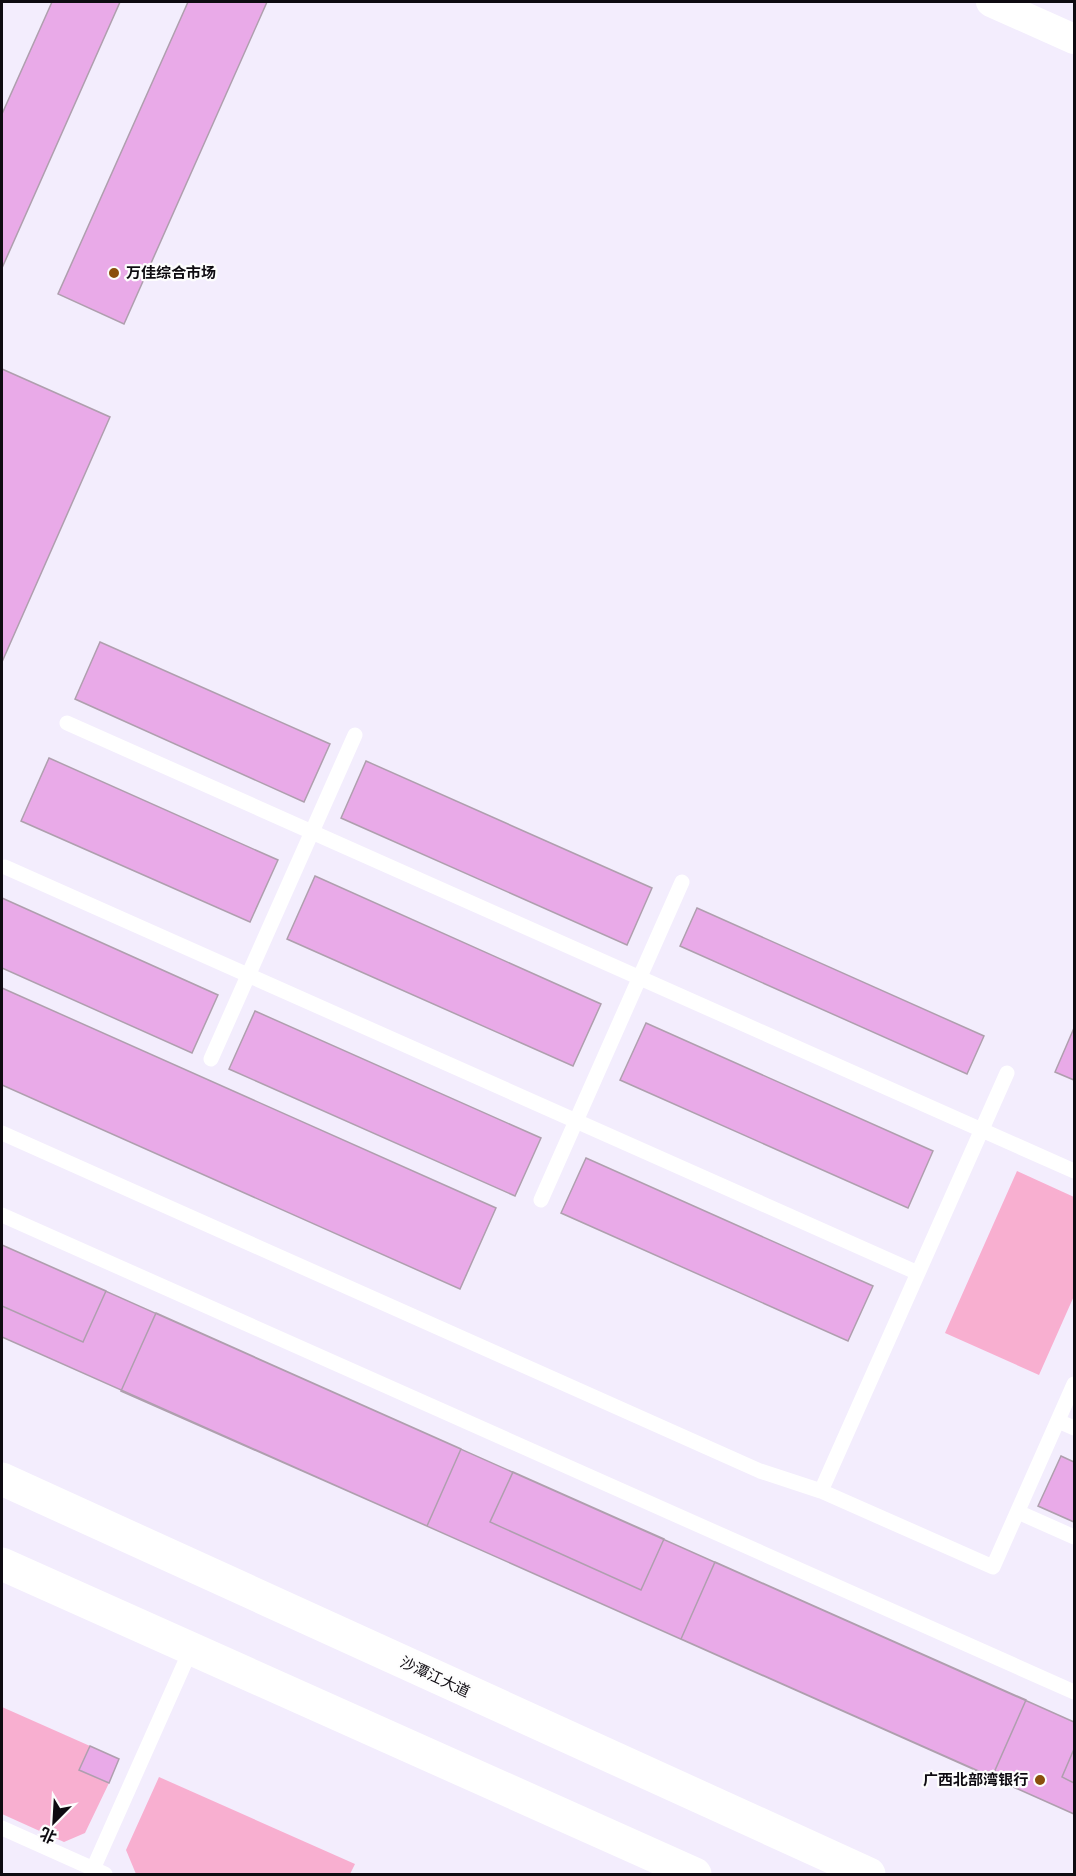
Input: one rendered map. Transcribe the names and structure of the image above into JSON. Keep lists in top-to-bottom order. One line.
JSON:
{"streets":{"main road":["沙潭江大道"]},"places":["万佳综合市场","广西北部湾银行"],"north":"bottom left"}
